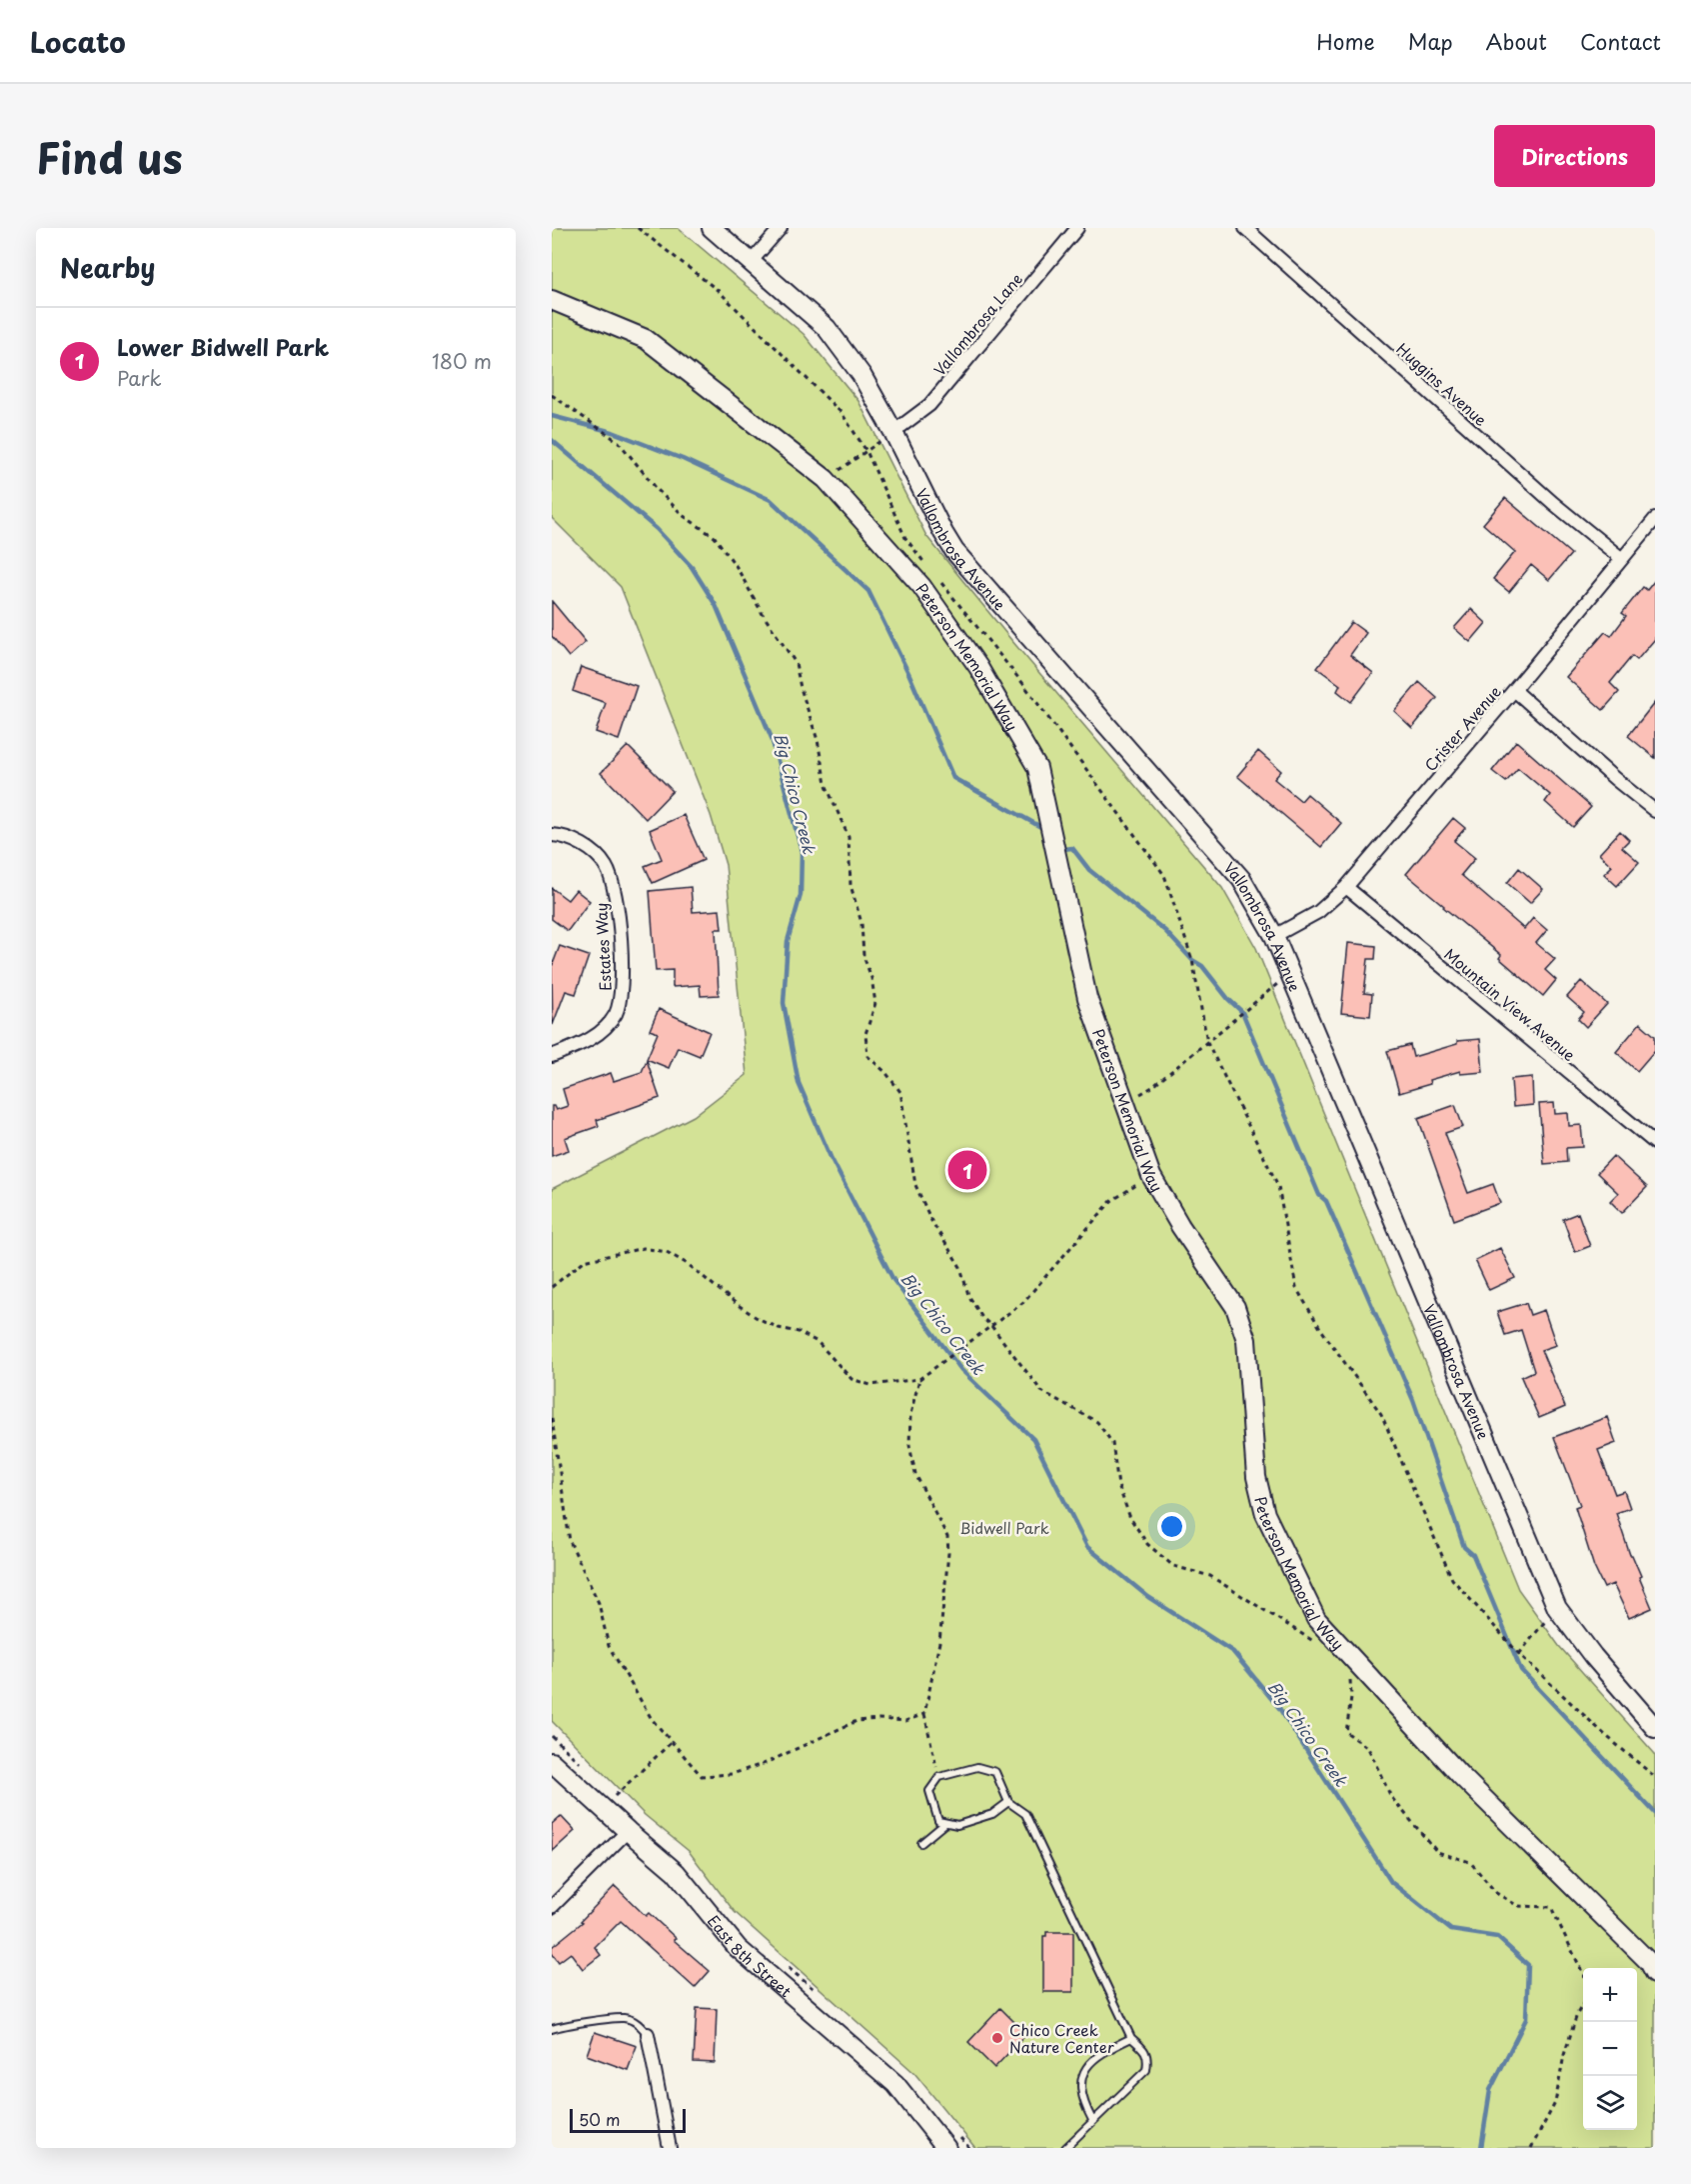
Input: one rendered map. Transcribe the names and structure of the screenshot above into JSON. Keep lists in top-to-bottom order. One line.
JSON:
{"streets":{"street":["Vallombrosa Lane","Huggins Avenue","Vallombrosa Avenue","Peterson Memorial Way","Crister Avenue","Estates Way","Mountain View Avenue","East 8th Street"]},"crossings":[["Vallombrosa Lane","Vallombrosa Avenue"],["Huggins Avenue","Crister Avenue"],["Vallombrosa Avenue","Crister Avenue"],["Crister Avenue","Mountain View Avenue"]],"water":["Big Chico Creek"],"parks":["Bidwell Park"],"places":["Chico Creek Nature Center"],"scale_bar":"50 m","page":{"header":"Locato","nav":["Home","Map","About","Contact"],"title":"Find us","buttons":"Directions","heading":"Nearby","list":[{"mark":"1","name":"Lower Bidwell Park","note":"Park","value":"180 m"}],"pins":"1","map_buttons":["+","−"],"scale":"50 m"}}
